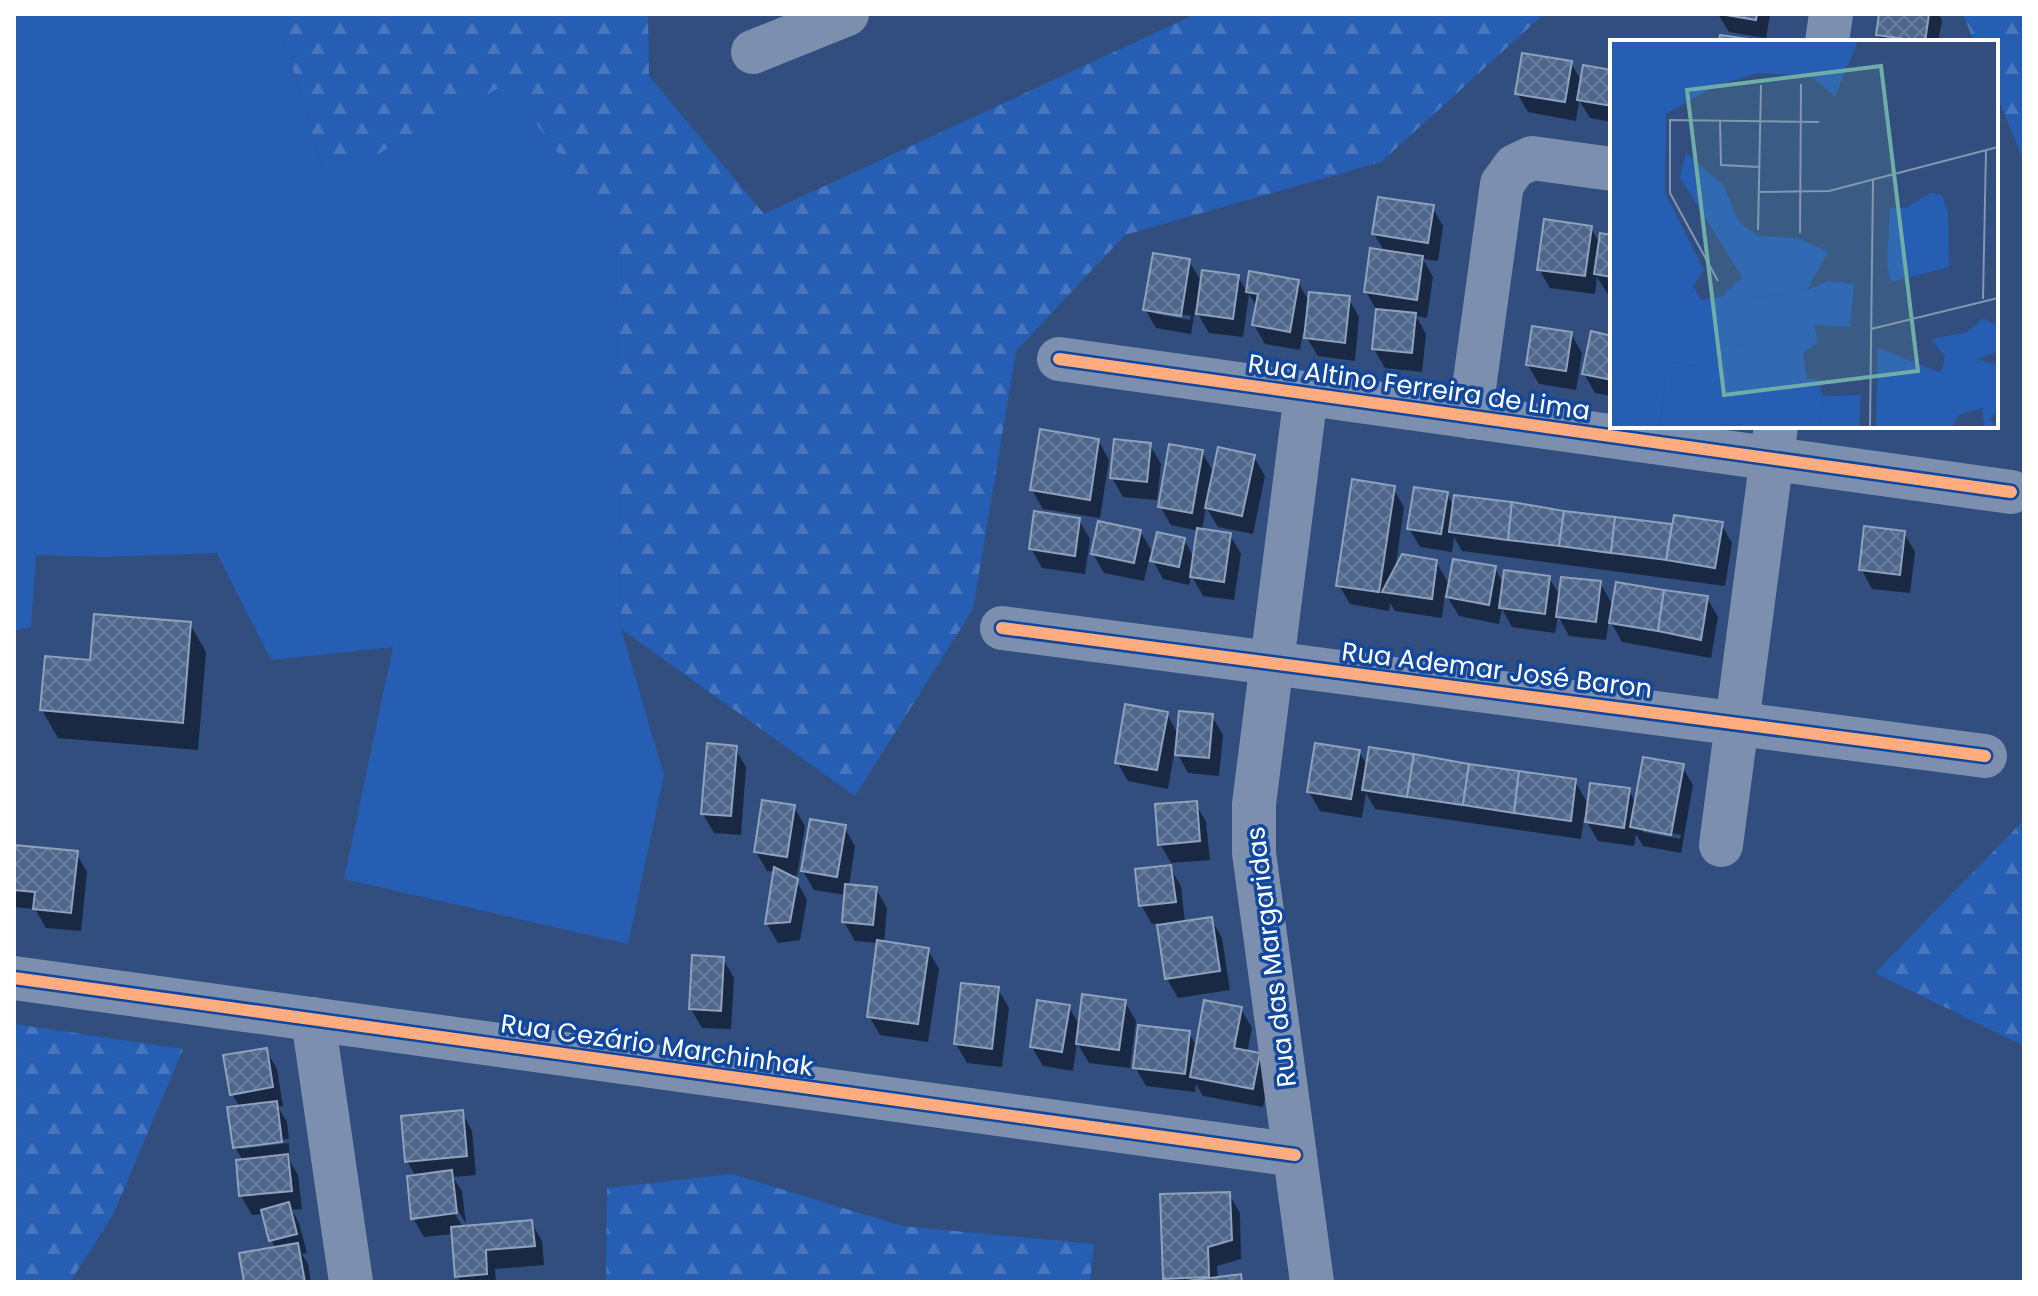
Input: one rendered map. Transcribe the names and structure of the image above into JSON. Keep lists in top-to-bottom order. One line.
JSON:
{"streets":{"street":["Rua Altino Ferreira de Lima","Rua Ademar José Baron","Rua das Margaridas","Rua Cezário Marchinhak"]},"crossings":[["Rua Altino Ferreira de Lima","Rua das Margaridas"],["Rua Ademar José Baron","Rua das Margaridas"],["Rua das Margaridas","Rua Cezário Marchinhak"]]}
